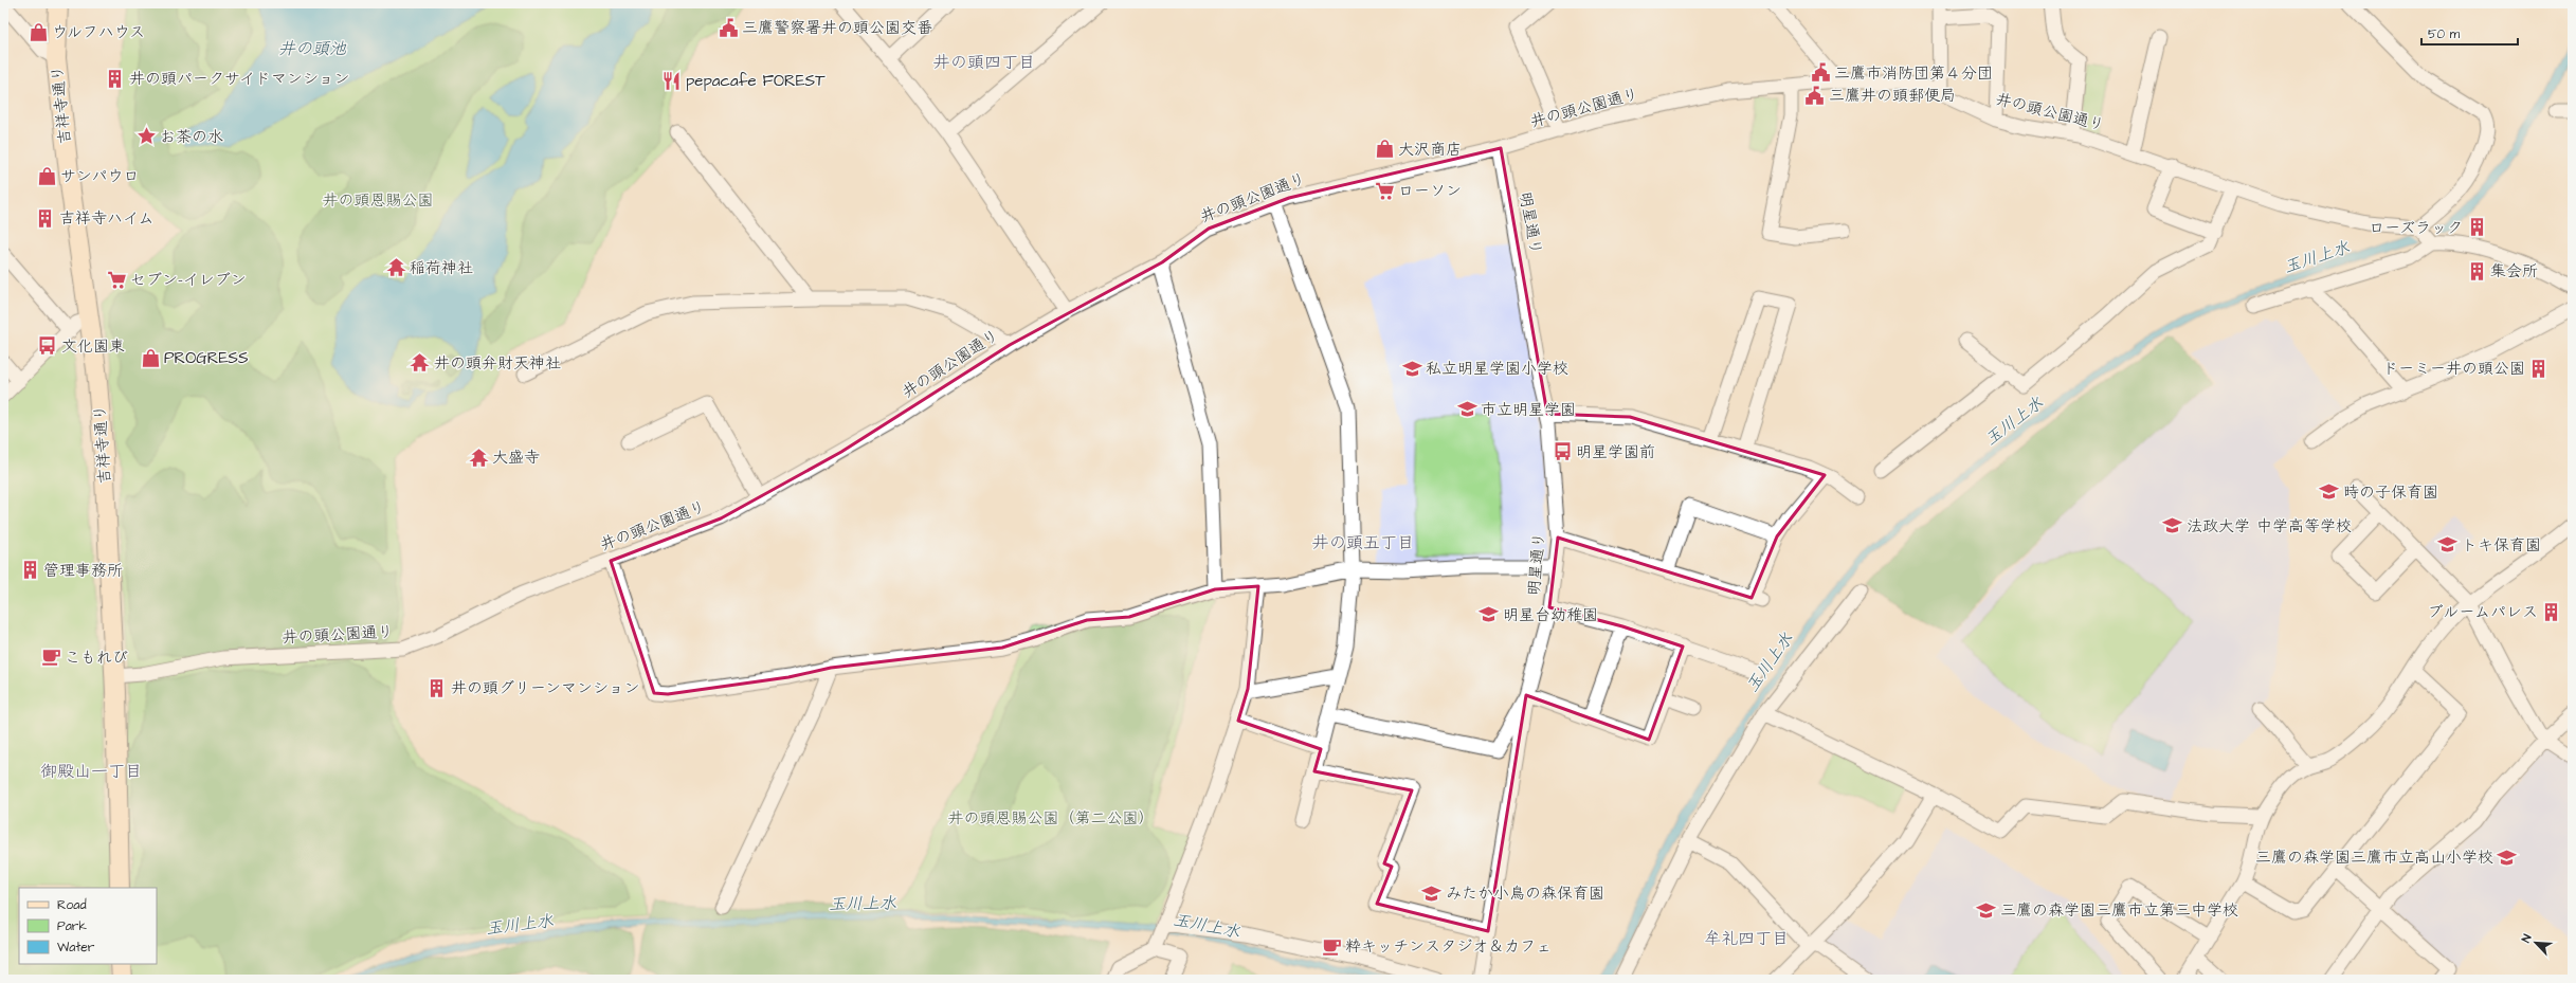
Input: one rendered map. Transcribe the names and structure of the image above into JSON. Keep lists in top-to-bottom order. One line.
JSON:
{"streets":{"main road":["吉祥寺通り"],"street":["井の頭公園通り","明星通り"]},"crossings":[["吉祥寺通り","井の頭公園通り"],["井の頭公園通り","明星通り"]],"districts":["井の頭四丁目","井の頭五丁目","御殿山一丁目","牟礼四丁目"],"water":["井の頭池","玉川上水"],"parks":["井の頭恩賜公園","井の頭恩賜公園（第二公園）"],"places":{"public building":["三鷹警察署井の頭公園交番","三鷹市消防団第４分団","三鷹井の頭郵便局"],"shop":["ウルフハウス","大沢商店","サンパウロ","PROGRESS"],"building":["井の頭パークサイドマンション","吉祥寺ハイム","ローズラック","集会所","ドーミー井の頭公園","管理事務所","ブルームパレス","井の頭グリーンマンション"],"restaurant":["pepacafe FOREST"],"place":["お茶の水"],"supermarket":["ローソン","セブン-イレブン"],"temple":["稲荷神社","井の頭弁財天神社","大盛寺"],"bus stop":["文化園東","明星学園前"],"school or university":["私立明星学園小学校","市立明星学園","時の子保育園","法政大学 中学高等学校","トキ保育園","明星台幼稚園","三鷹の森学園三鷹市立高山小学校","みたか小鳥の森保育園","三鷹の森学園三鷹市立第三中学校"],"cafe":["こもれび","粋キッチンスタジオ＆カフェ"]},"legend":["Road","Park","Water"],"scale_bar":"50 m","north":"top left"}
